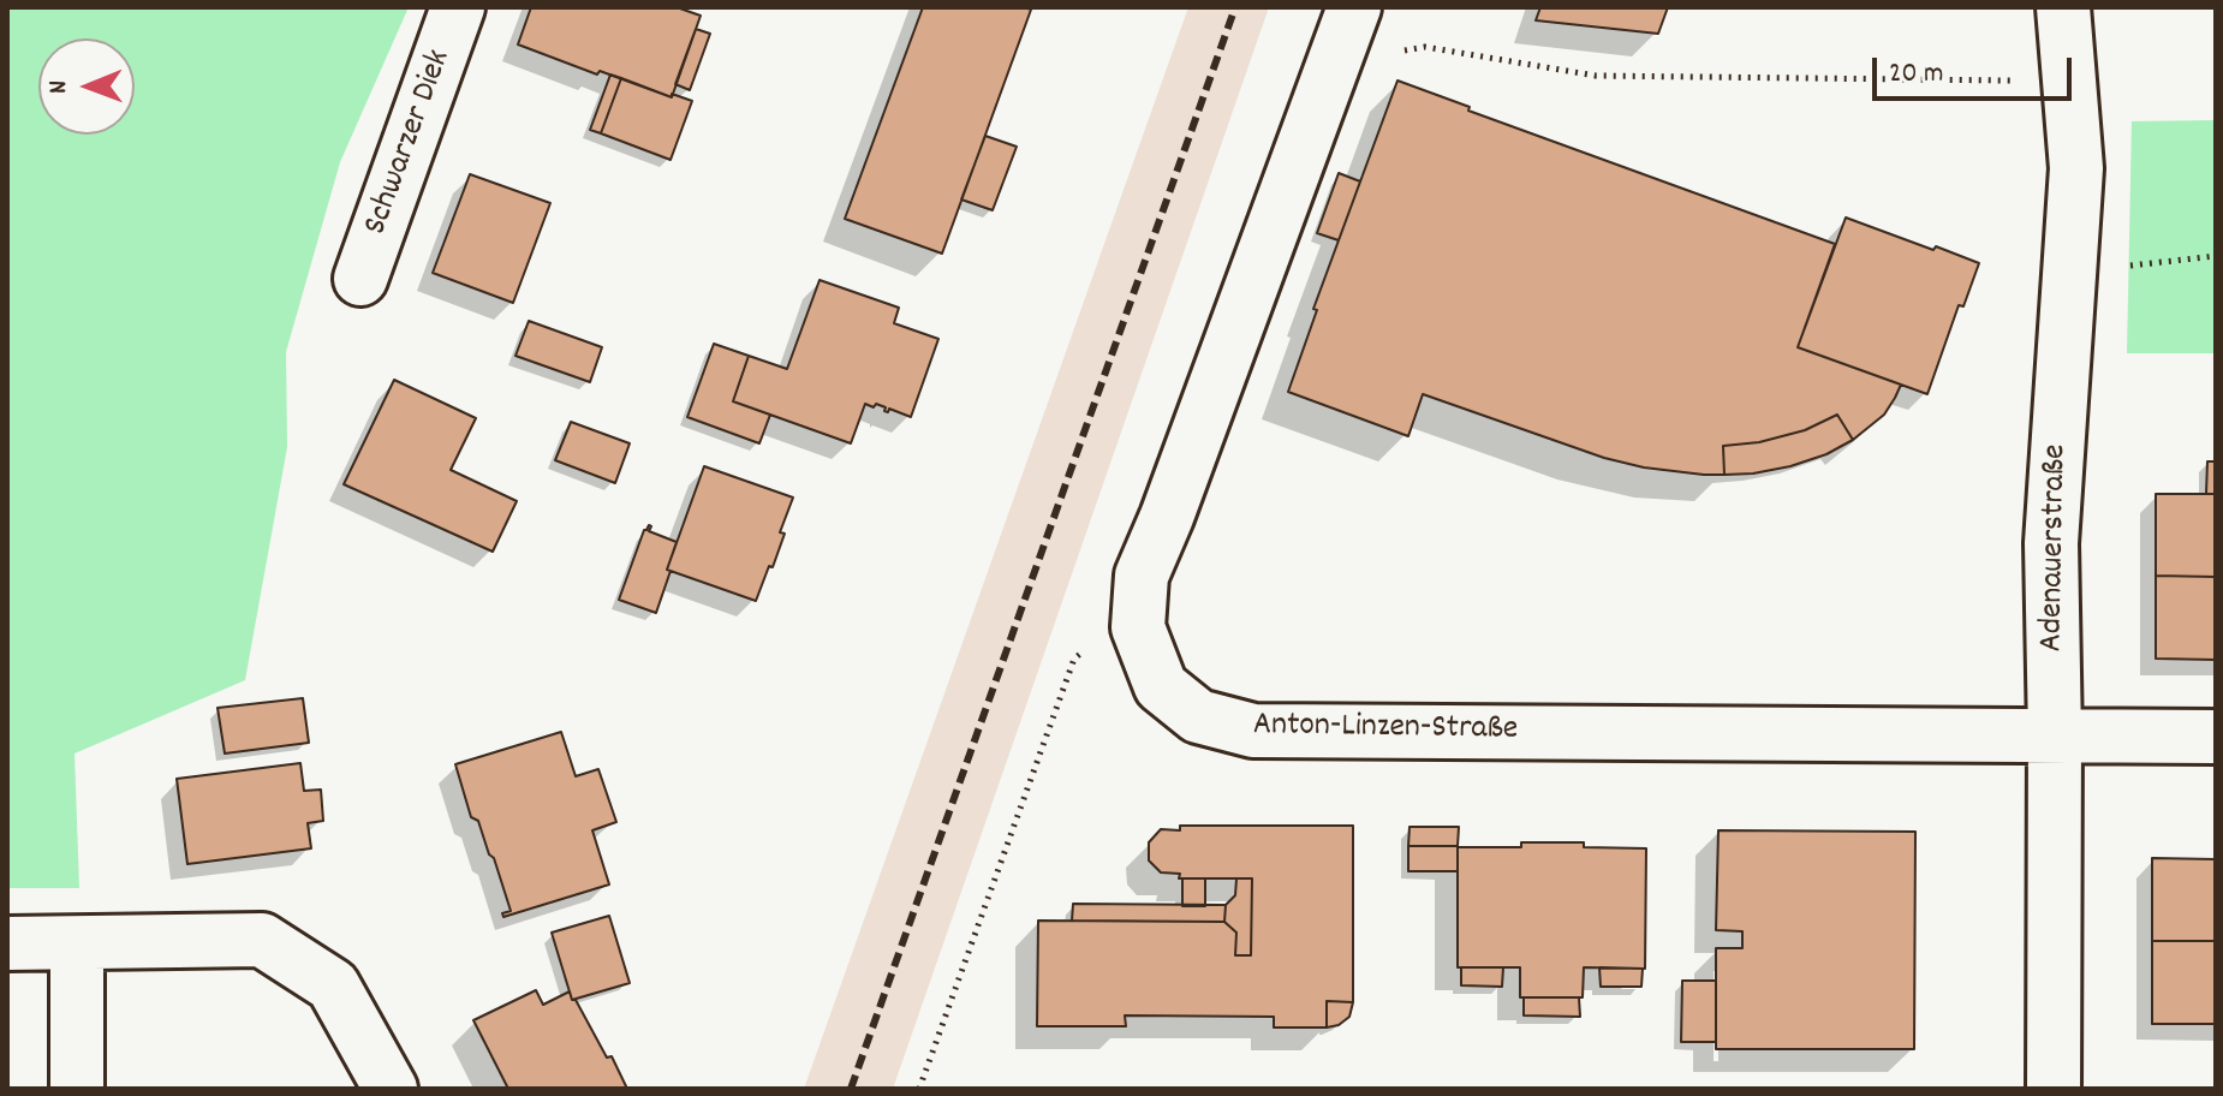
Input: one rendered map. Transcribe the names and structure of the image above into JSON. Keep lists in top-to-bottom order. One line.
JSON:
{"streets":{"street":["Schwarzer Diek","Adenauerstraße","Anton-Linzen-Straße"]},"crossings":[["Adenauerstraße","Anton-Linzen-Straße"]],"scale_bar":"20 m","north":"left"}
